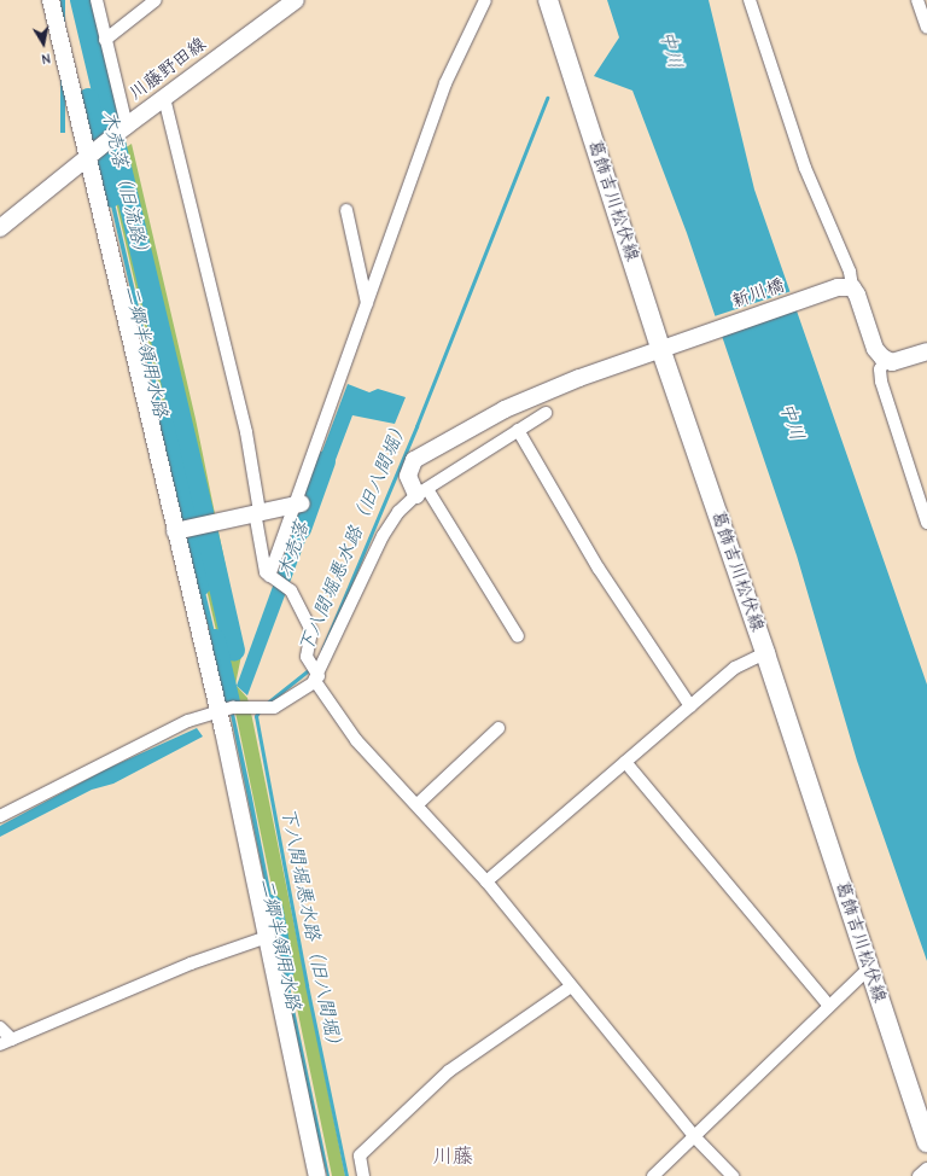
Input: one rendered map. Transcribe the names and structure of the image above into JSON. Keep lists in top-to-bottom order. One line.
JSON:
{"streets":{"main road":["葛飾吉川松伏線"],"street":["川藤野田線","新川橋"]},"crossings":[["葛飾吉川松伏線","新川橋"]],"districts":["川藤"],"water":["中川","木売落（旧流路）","二郷半領用水路","下八間堀悪水路（旧八間堀）","木売落"],"north":"bottom"}
